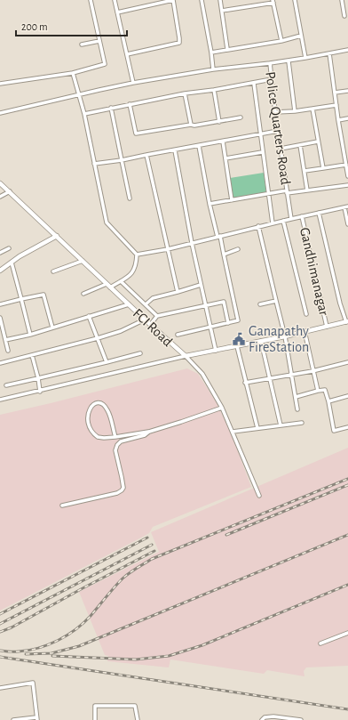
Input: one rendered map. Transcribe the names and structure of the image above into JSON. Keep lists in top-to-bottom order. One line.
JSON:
{"streets":{"street":["Police Quarters Road","Gandhimanagar","FCI Road"]},"crossings":[["Gandhimanagar","FCI Road"]],"places":{"public building":["Ganapathy FireStation"]},"scale_bar":"200 m"}
